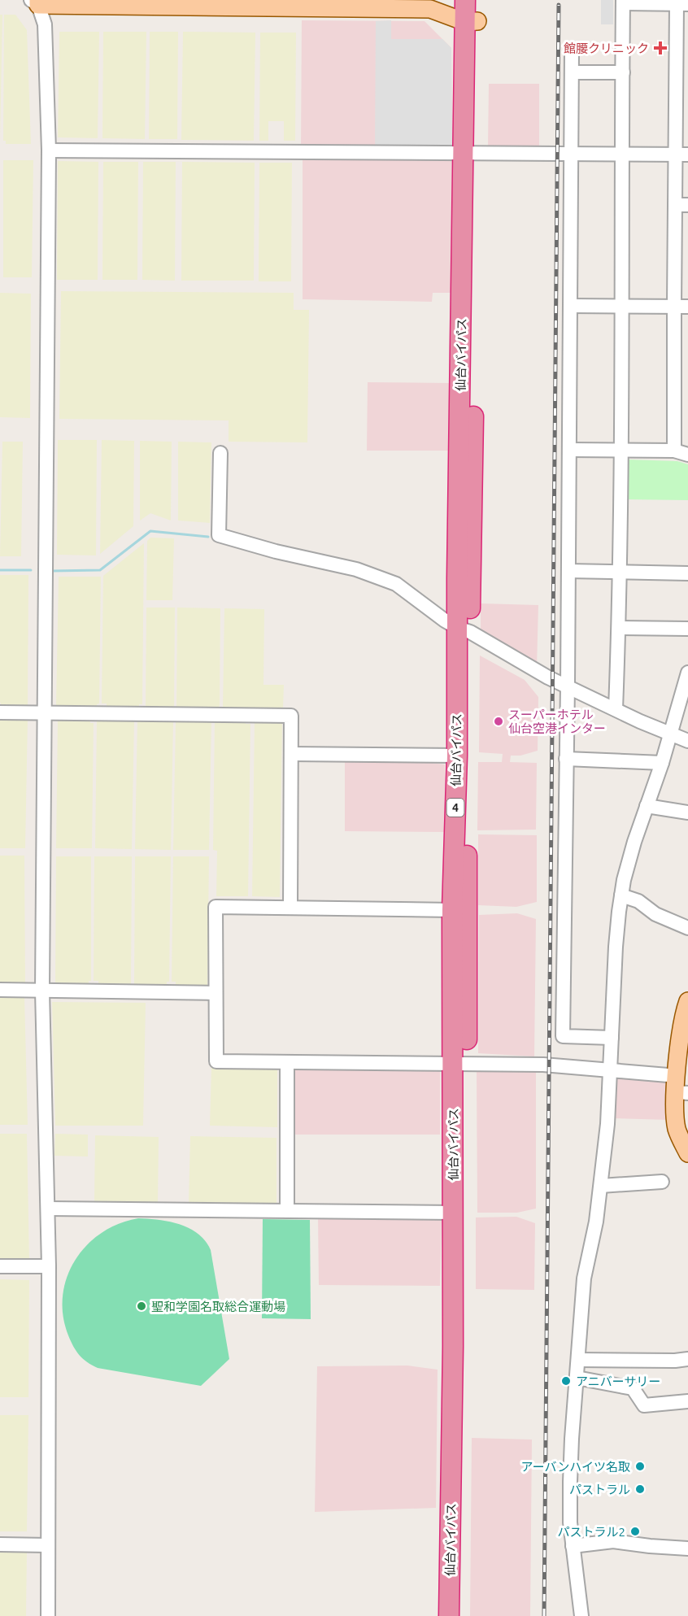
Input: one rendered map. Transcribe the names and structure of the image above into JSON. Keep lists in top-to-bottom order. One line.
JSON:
{"streets":{"highway":["仙台バイパス","4"]},"places":{"health":["館腰クリニック"],"other":["スーパーホテル 仙台空港インター","聖和学園名取総合運動場","アニバーサリー","アーバンハイツ名取","パストラル","パストラル2"]}}
